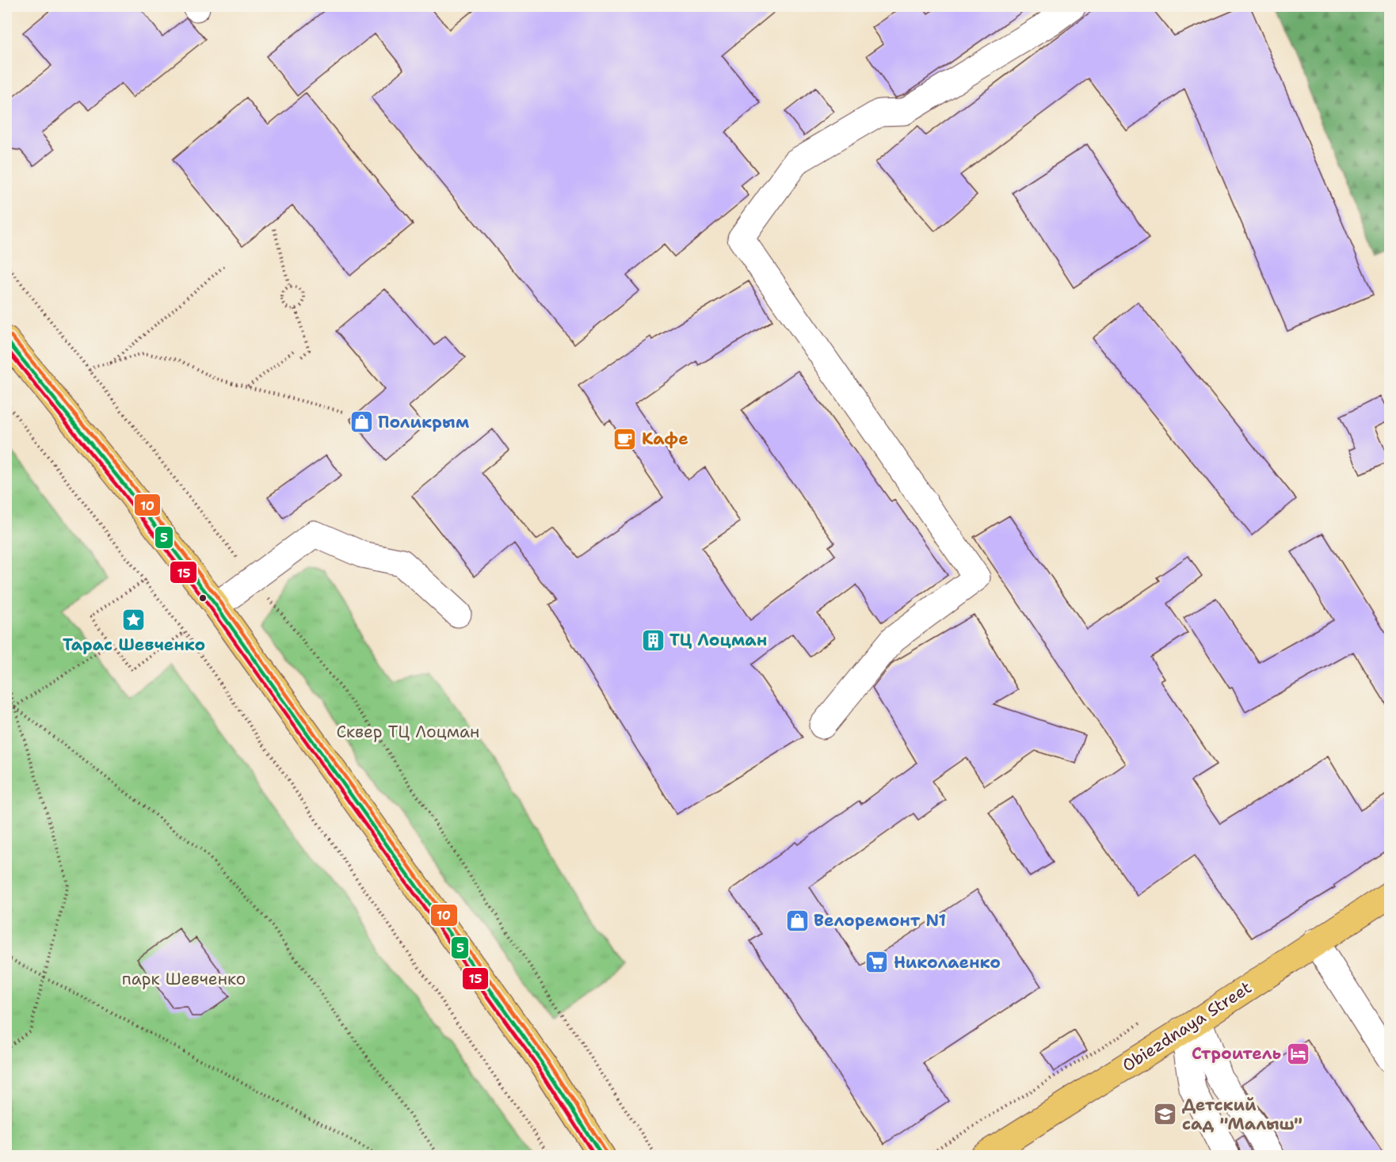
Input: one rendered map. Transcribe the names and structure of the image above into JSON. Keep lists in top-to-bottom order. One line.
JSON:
{"streets":{"main road":["Obiezdnaya Street"]},"parks":["Сквер ТЦ Лоцман","парк Шевченко"],"places":{"shop":["Поликрым","Велоремонт N1"],"cafe":["Кафе"],"place":["Тарас Шевченко"],"building":["ТЦ Лоцман"],"supermarket":["Николаенко"],"hotel":["Строитель"],"school or university":["Детский сад \"Малыш\""]},"lines":["transit line 10","transit line 5","transit line 15"]}
